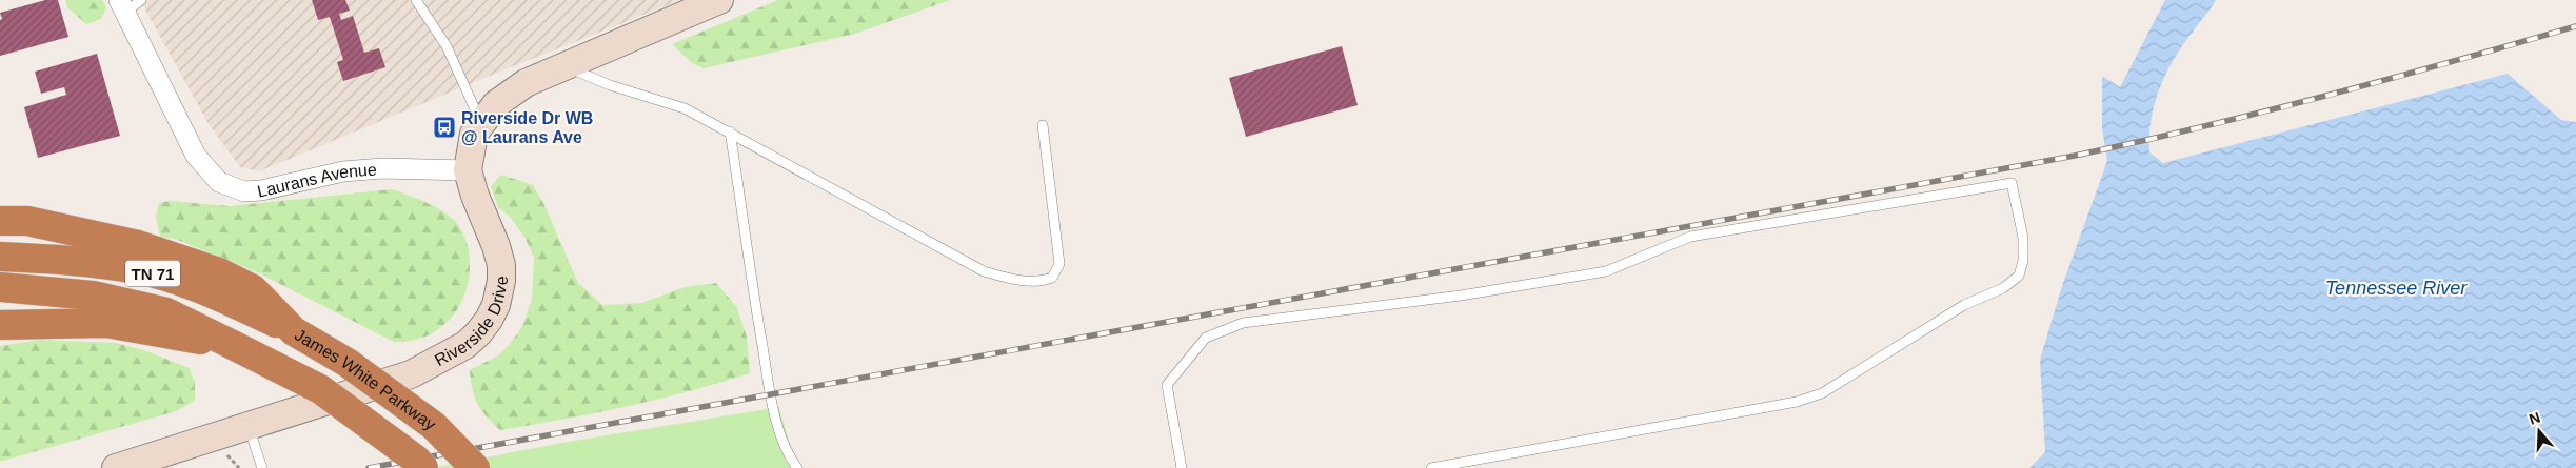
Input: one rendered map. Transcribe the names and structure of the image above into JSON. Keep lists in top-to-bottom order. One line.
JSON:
{"streets":{"highway":["TN 71","James White Parkway"],"street":["Laurans Avenue","Riverside Drive"]},"crossings":[["Laurans Avenue","Riverside Drive"]],"water":["Tennessee River"],"places":{"bus stop":["Riverside Dr WB @ Laurans Ave"]},"north":"top"}
